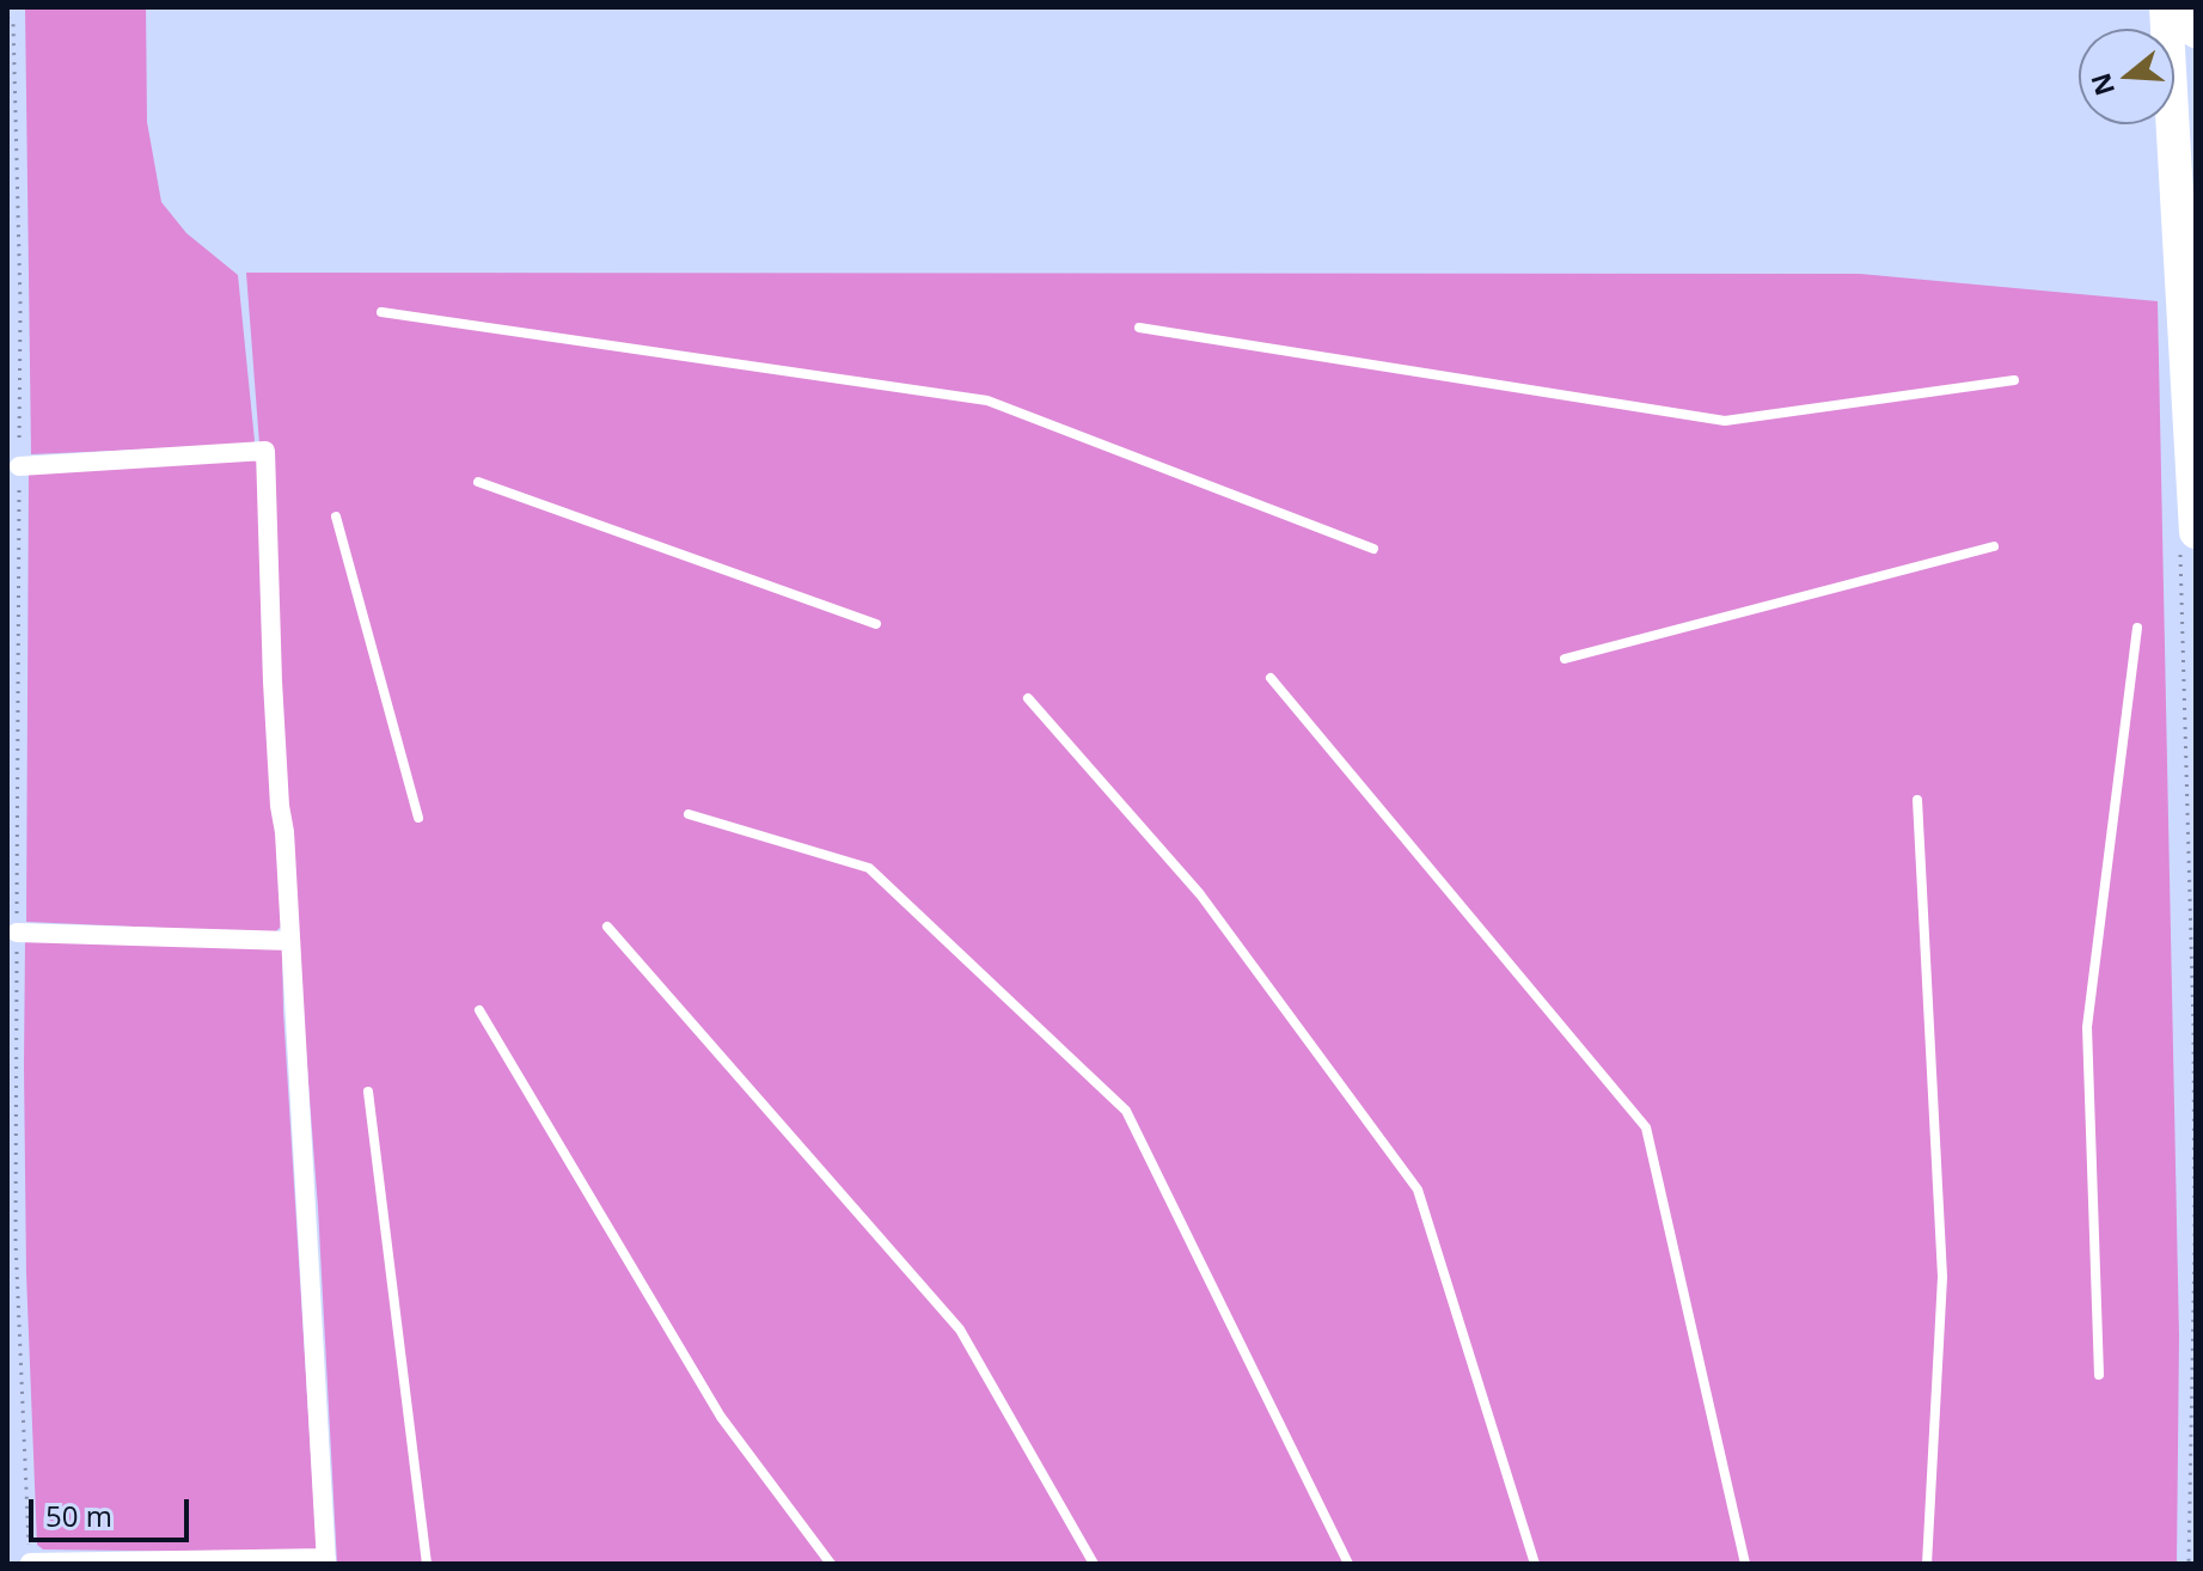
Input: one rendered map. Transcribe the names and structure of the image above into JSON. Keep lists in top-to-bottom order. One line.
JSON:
{"scale_bar":"50 m","north":"left"}
